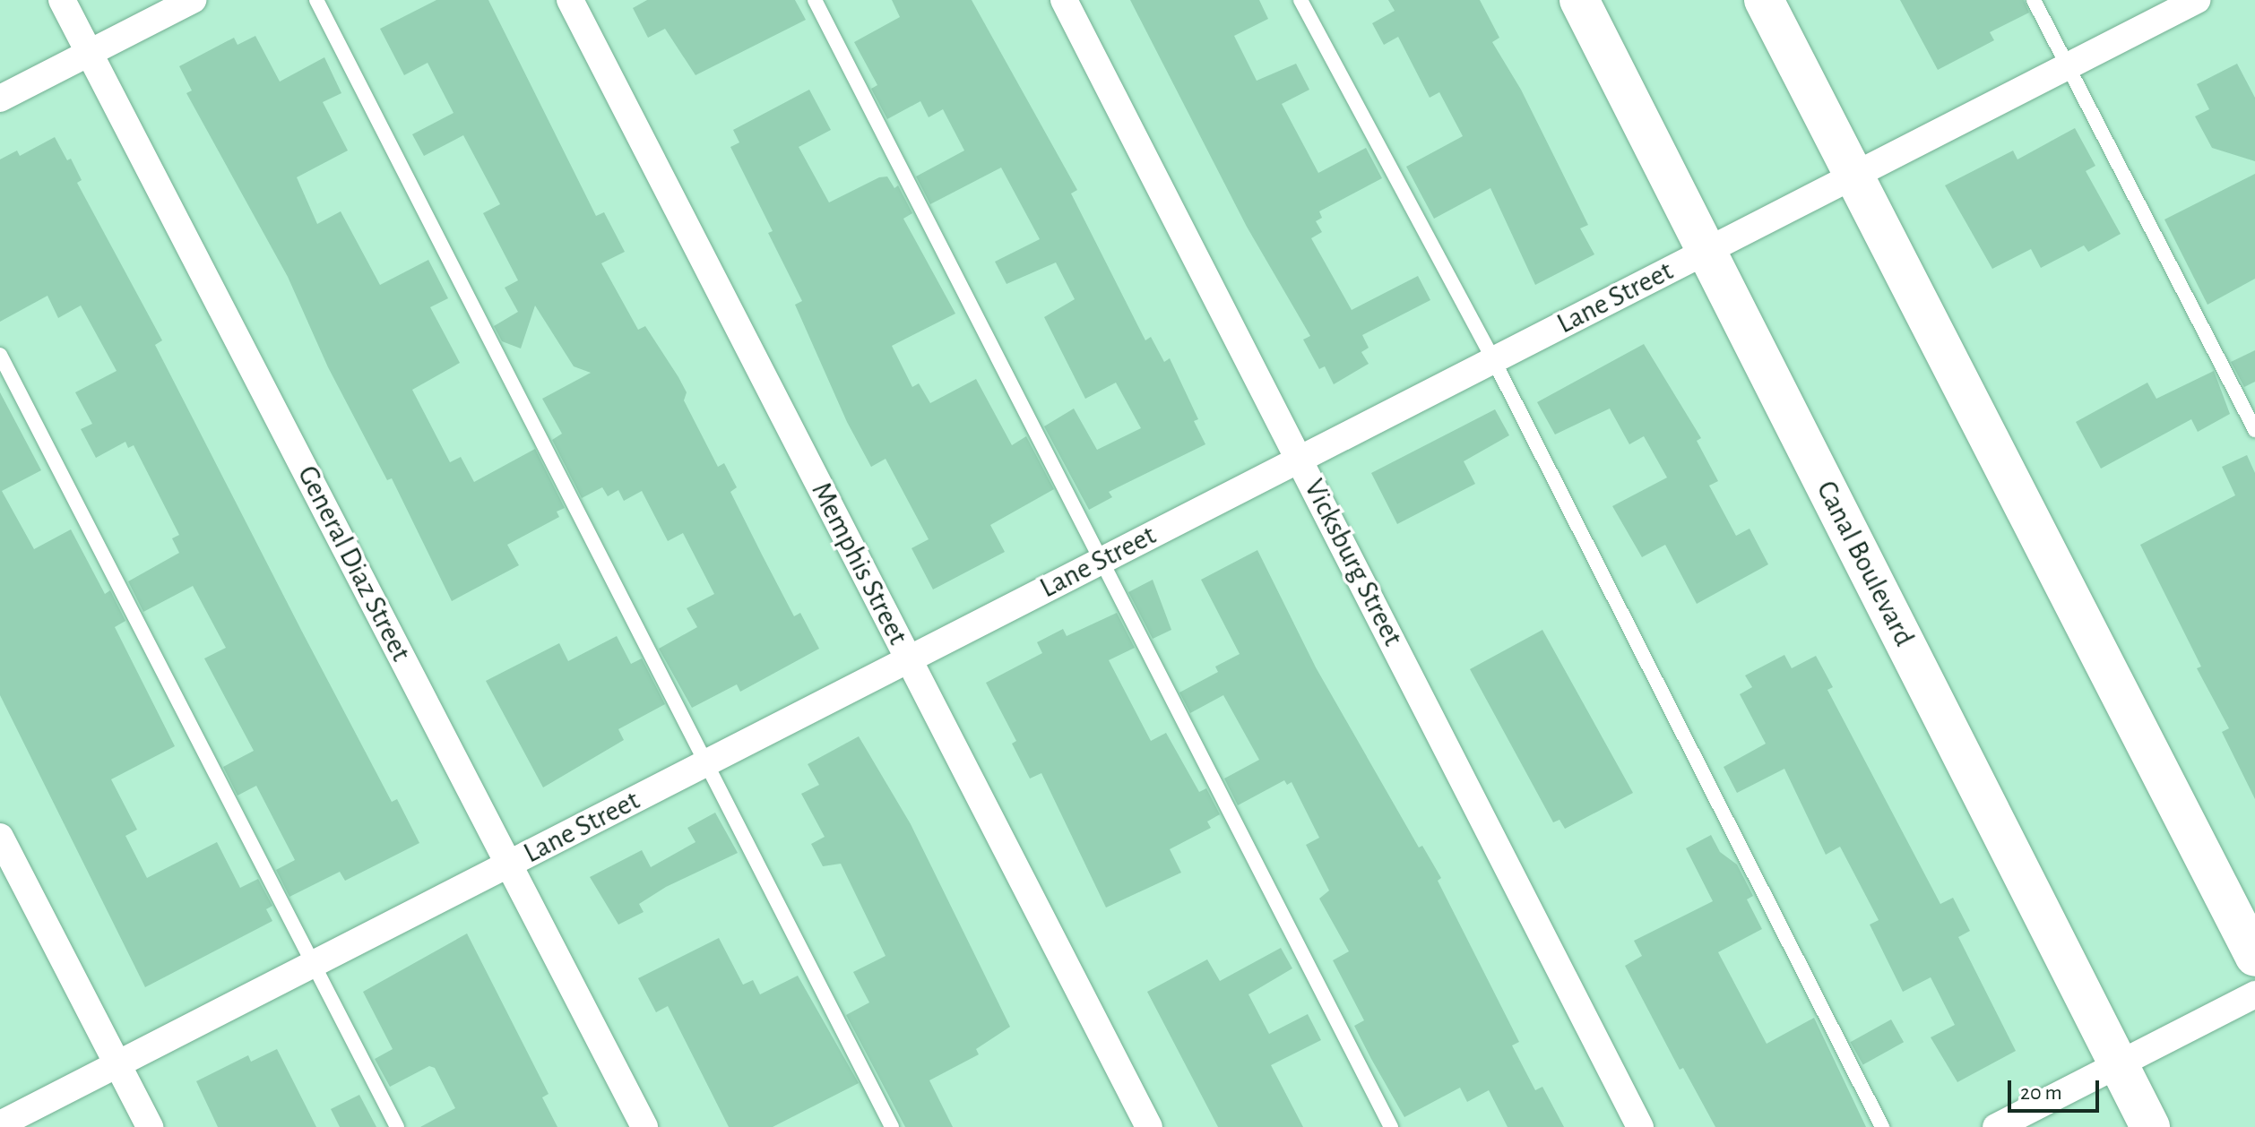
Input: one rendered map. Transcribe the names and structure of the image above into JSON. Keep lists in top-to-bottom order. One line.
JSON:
{"streets":{"main road":["Canal Boulevard"],"street":["Lane Street","Vicksburg Street","General Diaz Street","Memphis Street"]},"crossings":[["Lane Street","Vicksburg Street"],["Lane Street","General Diaz Street"],["Lane Street","Memphis Street"],["Lane Street","Canal Boulevard"]],"scale_bar":"20 m"}
